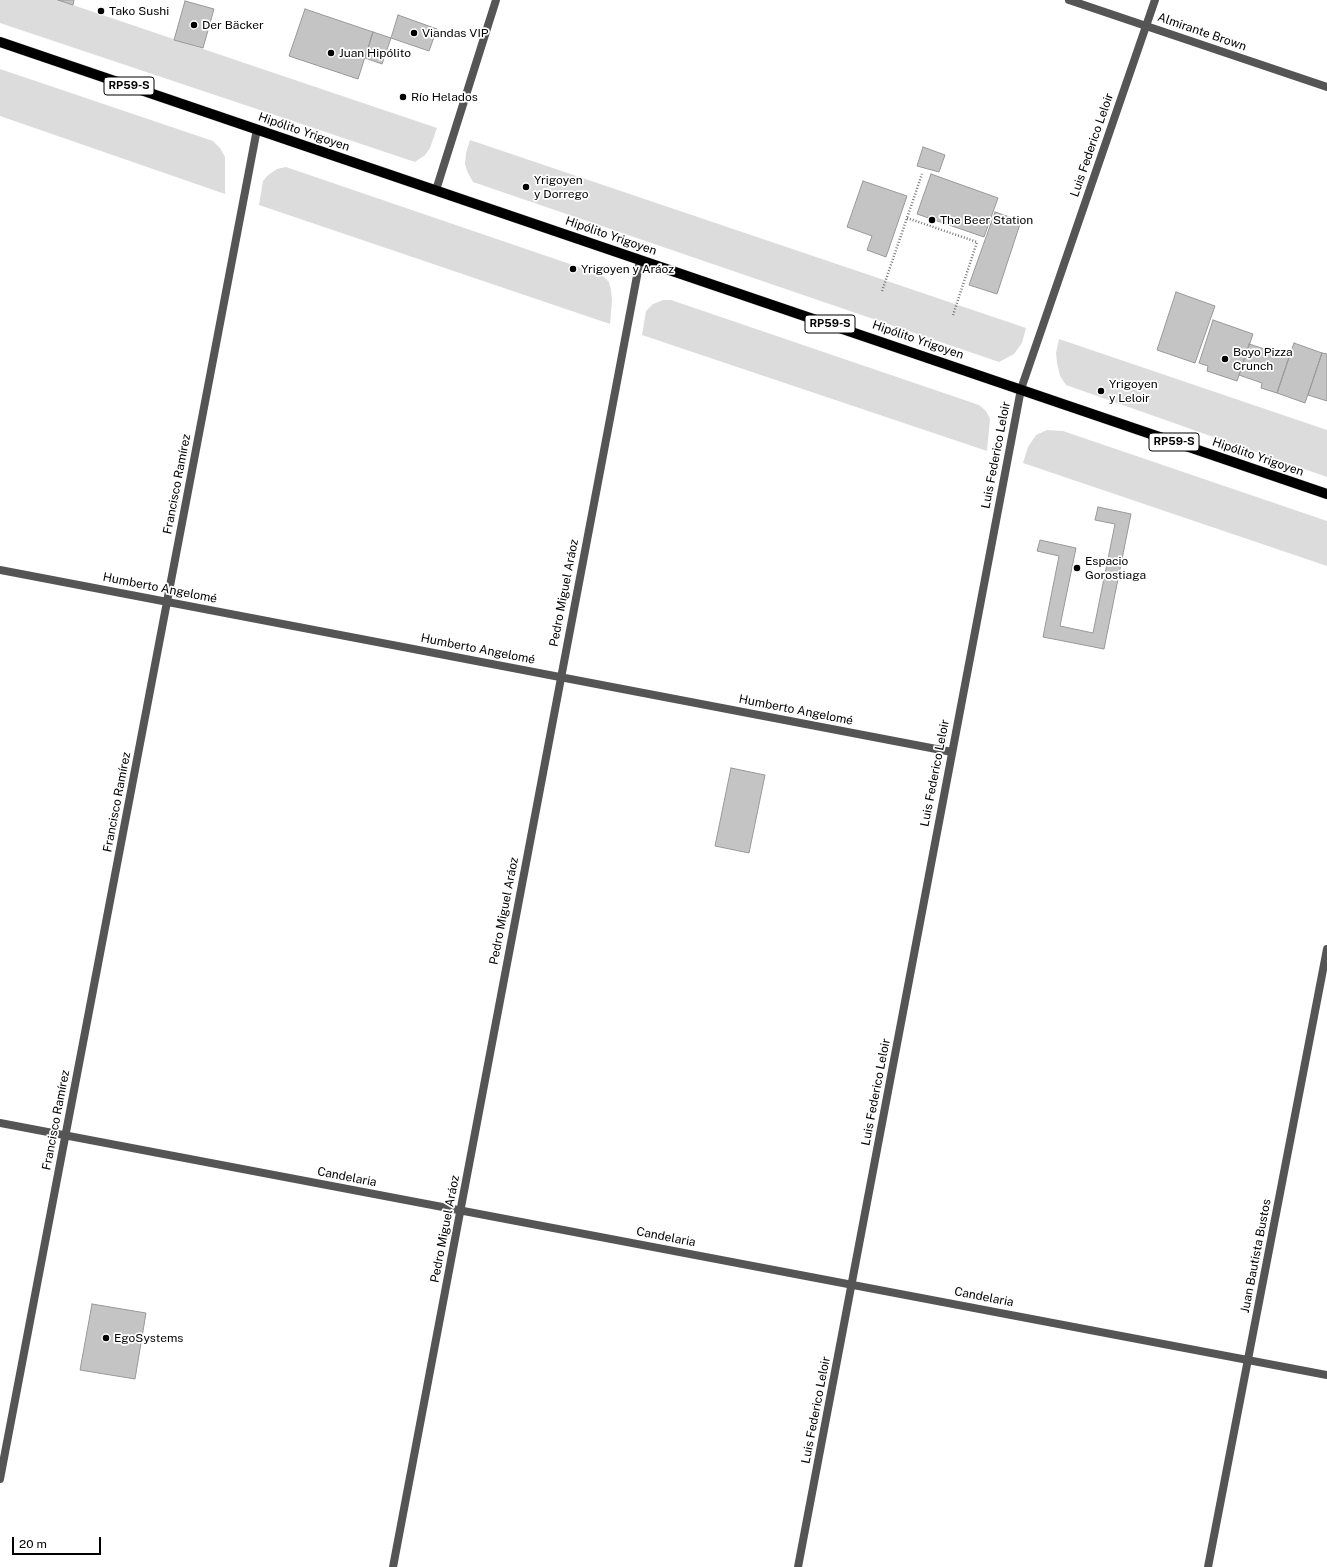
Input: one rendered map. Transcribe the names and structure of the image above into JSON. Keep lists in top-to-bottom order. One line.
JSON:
{"streets":{"main road":["RP59-S","Hipólito Yrigoyen"],"street":["Almirante Brown","Luis Federico Leloir","Francisco Ramírez","Humberto Angelomé","Pedro Miguel Aráoz","Candelaria","Juan Bautista Bustos"]},"crossings":[["Almirante Brown","Luis Federico Leloir"],["Hipólito Yrigoyen","Luis Federico Leloir"],["Hipólito Yrigoyen","Francisco Ramírez"],["Hipólito Yrigoyen","Pedro Miguel Aráoz"],["Luis Federico Leloir","Humberto Angelomé"],["Luis Federico Leloir","Candelaria"],["Francisco Ramírez","Humberto Angelomé"],["Francisco Ramírez","Candelaria"],["Humberto Angelomé","Pedro Miguel Aráoz"],["Pedro Miguel Aráoz","Candelaria"],["Candelaria","Juan Bautista Bustos"]],"places":["Tako Sushi","Der Bäcker","Viandas VIP","Juan Hipólito","Río Helados","Yrigoyen y Dorrego","The Beer Station","Yrigoyen y Aráoz","Boyo Pizza Crunch","Yrigoyen y Leloir","Espacio Gorostiaga","EgoSystems"],"scale_bar":"20 m"}
